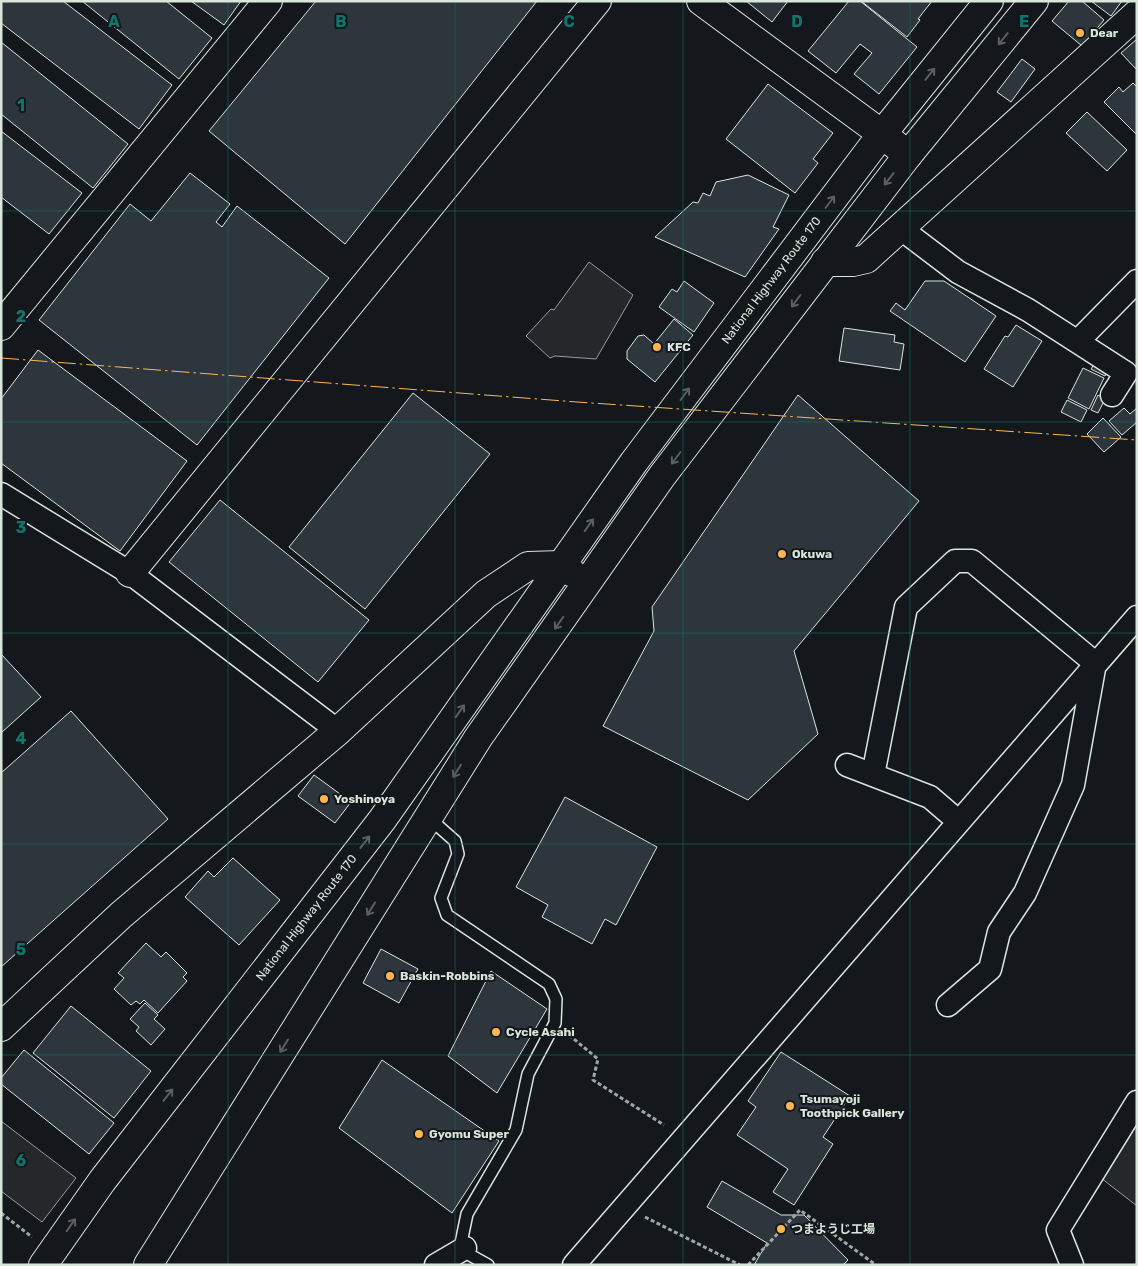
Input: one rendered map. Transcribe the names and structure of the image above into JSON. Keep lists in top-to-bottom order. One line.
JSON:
{"streets":{"main road":["National Highway Route 170"]},"places":["Dear","KFC","Okuwa","Yoshinoya","Baskin-Robbins","Cycle Asahi","Tsumayoji Toothpick Gallery","Gyomu Super","つまようじ工場"],"grid":{"columns":["A","B","C","D","E"],"rows":["1","2","3","4","5","6"]}}
